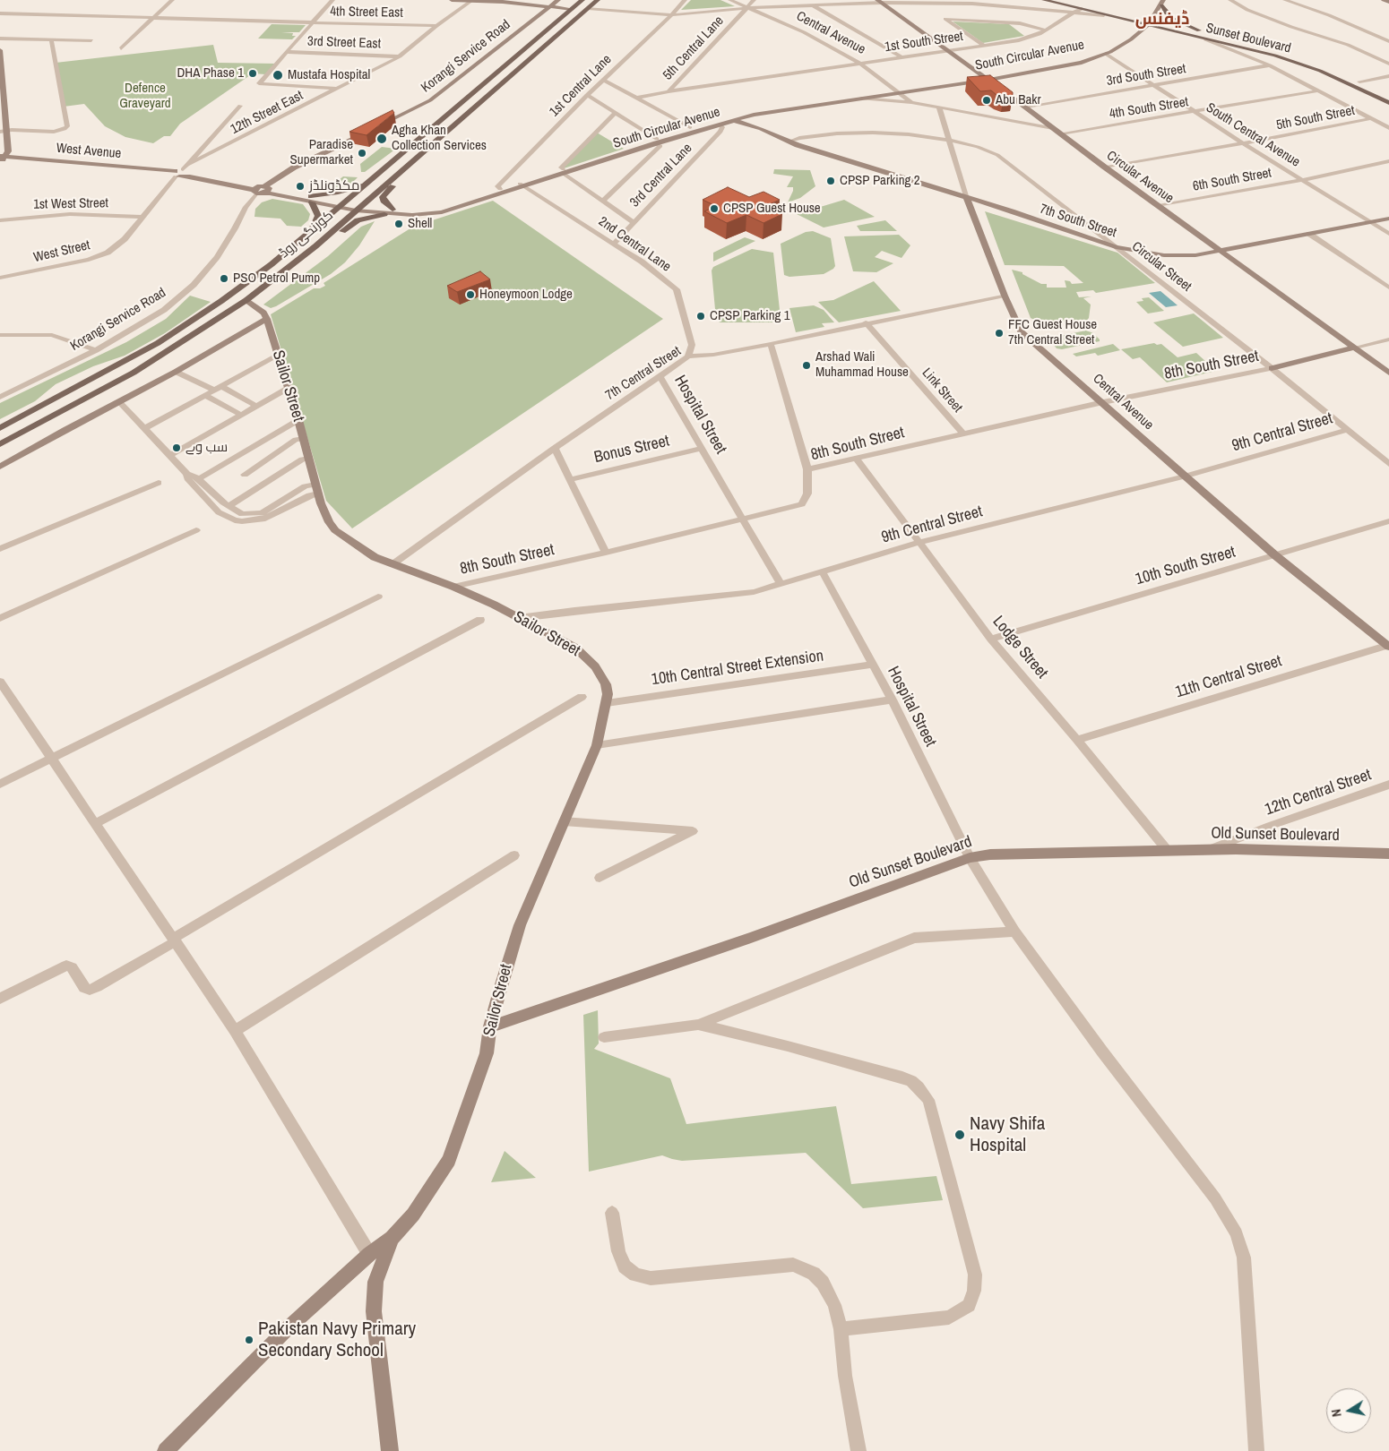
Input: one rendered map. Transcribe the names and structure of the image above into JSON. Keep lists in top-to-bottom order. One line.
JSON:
{"streets":{"main road":["Sunset Boulevard","کورنگی روڈ"],"street":["4th Street East","Central Avenue","1st South Street","3rd Street East","5th Central Lane","South Circular Avenue","Korangi Service Road","3rd South Street","1st Central Lane","4th South Street","12th Street East","5th South Street","South Central Avenue","West Avenue","3rd Central Lane","Circular Avenue","6th South Street","1st West Street","7th South Street","2nd Central Lane","West Street","Circular Street","8th South Street","7th Central Street","Sailor Street","Link Street","Hospital Street","9th Central Street","Bonus Street","10th South Street","Lodge Street","10th Central Street Extension","11th Central Street","12th Central Street","Old Sunset Boulevard"]},"crossings":[["4th Street East","12th Street East"],["Central Avenue","1st South Street"],["Central Avenue","5th Central Lane"],["Central Avenue","South Circular Avenue"],["Central Avenue","7th South Street"],["Central Avenue","Circular Street"],["Central Avenue","8th South Street"],["Central Avenue","7th Central Street"],["Central Avenue","9th Central Street"],["Central Avenue","10th South Street"],["Central Avenue","11th Central Street"],["Sunset Boulevard","1st South Street"],["Sunset Boulevard","South Circular Avenue"],["1st South Street","5th Central Lane"],["1st South Street","Circular Avenue"],["3rd Street East","12th Street East"],["South Circular Avenue","1st Central Lane"],["South Circular Avenue","South Central Avenue"],["South Circular Avenue","West Avenue"],["South Circular Avenue","3rd Central Lane"],["South Circular Avenue","Circular Avenue"],["South Circular Avenue","7th South Street"],["South Circular Avenue","کورنگی روڈ"],["South Circular Avenue","2nd Central Lane"],["Korangi Service Road","West Avenue"],["3rd South Street","South Central Avenue"],["3rd South Street","Circular Avenue"],["4th South Street","South Central Avenue"],["4th South Street","Circular Avenue"],["12th Street East","West Avenue"],["5th South Street","South Central Avenue"],["5th South Street","Circular Avenue"],["South Central Avenue","6th South Street"],["South Central Avenue","7th South Street"],["West Avenue","کورنگی روڈ"],["West Avenue","West Street"],["3rd Central Lane","2nd Central Lane"],["Circular Avenue","6th South Street"],["Circular Avenue","7th South Street"],["1st West Street","West Street"],["7th South Street","Circular Street"],["کورنگی روڈ","Sailor Street"],["2nd Central Lane","7th Central Street"],["Circular Street","8th South Street"],["Circular Street","9th Central Street"],["8th South Street","Sailor Street"],["8th South Street","Link Street"],["8th South Street","Hospital Street"],["8th South Street","Lodge Street"],["7th Central Street","Sailor Street"],["7th Central Street","Link Street"],["7th Central Street","Hospital Street"],["Sailor Street","9th Central Street"],["Sailor Street","10th Central Street Extension"],["Sailor Street","Old Sunset Boulevard"],["Hospital Street","9th Central Street"],["Hospital Street","Bonus Street"],["Hospital Street","10th Central Street Extension"],["Hospital Street","Old Sunset Boulevard"],["9th Central Street","Lodge Street"],["10th South Street","Lodge Street"],["Lodge Street","11th Central Street"],["Lodge Street","Old Sunset Boulevard"],["12th Central Street","Old Sunset Boulevard"]],"districts":["ڈیفنس"],"parks":["Defence Graveyard"],"places":["DHA Phase 1","Mustafa Hospital","Abu Bakr","Agha Khan Collection Services","Paradise Supermarket","CPSP Parking 2","مکڈونلڈز","CPSP Guest House","Shell","PSO Petrol Pump","Honeymoon Lodge","CPSP Parking 1","FFC Guest House 7th Central Street","Arshad Wali Muhammad House","سب وے","Navy Shifa Hospital","Pakistan Navy Primary Secondary School"],"north":"left"}
